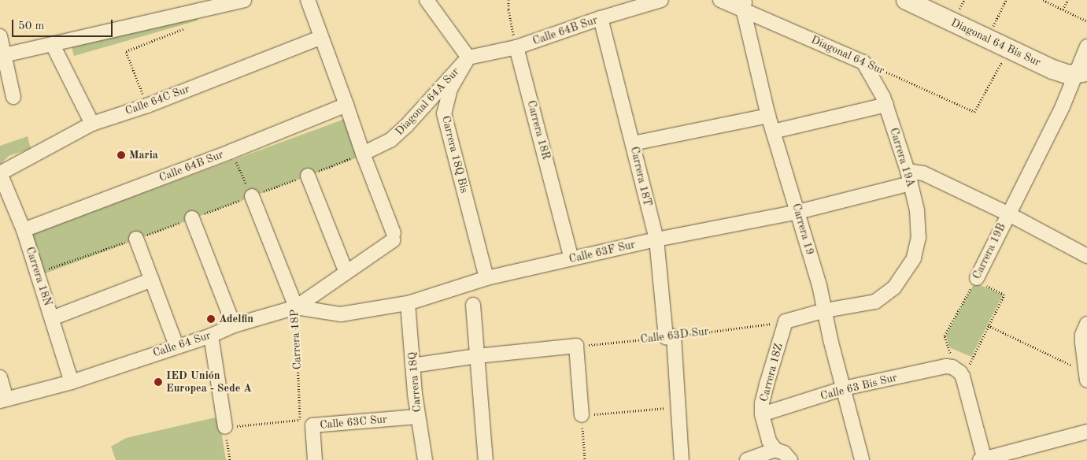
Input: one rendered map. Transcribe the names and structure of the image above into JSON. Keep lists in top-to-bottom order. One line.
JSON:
{"streets":{"street":["Calle 64B Sur","Diagonal 64 Bis Sur","Diagonal 64 Sur","Calle 64C Sur","Diagonal 64A Sur","Carrera 18R","Carrera 18Q Bis","Carrera 19A","Carrera 18T","Carrera 19","Carrera 19B","Calle 63F Sur","Carrera 18N","Carrera 18P","Calle 64 Sur","Carrera 18Z","Carrera 18Q","Calle 63 Bis Sur","Calle 63C Sur"],"path":["Calle 63D Sur"]},"crossings":[["Calle 64B Sur","Diagonal 64A Sur"],["Calle 64B Sur","Carrera 18R"],["Calle 64B Sur","Carrera 18Q Bis"],["Calle 64B Sur","Carrera 18T"],["Calle 64B Sur","Carrera 18N"],["Diagonal 64 Bis Sur","Diagonal 64 Sur"],["Diagonal 64 Bis Sur","Carrera 19B"],["Diagonal 64 Sur","Carrera 19A"],["Diagonal 64 Sur","Carrera 19"],["Calle 64C Sur","Carrera 18N"],["Diagonal 64A Sur","Carrera 18Q Bis"],["Diagonal 64A Sur","Calle 64 Sur"],["Carrera 18R","Calle 63F Sur"],["Carrera 18Q Bis","Calle 63F Sur"],["Carrera 19A","Carrera 19"],["Carrera 19A","Calle 63F Sur"],["Carrera 18T","Calle 63F Sur"],["Carrera 18T","Calle 63D Sur"],["Carrera 19","Calle 63F Sur"],["Carrera 19","Calle 63 Bis Sur"],["Carrera 19B","Calle 63 Bis Sur"],["Calle 63F Sur","Carrera 18P"],["Calle 63F Sur","Calle 64 Sur"],["Calle 63F Sur","Carrera 18Q"],["Carrera 18N","Calle 64 Sur"],["Calle 63D Sur","Carrera 18Z"],["Carrera 18P","Calle 64 Sur"],["Carrera 18P","Calle 63C Sur"],["Carrera 18Z","Calle 63 Bis Sur"],["Carrera 18Q","Calle 63C Sur"]],"places":["Maria","Adelfin","IED Unión Europea - Sede A"],"scale_bar":"50 m"}
